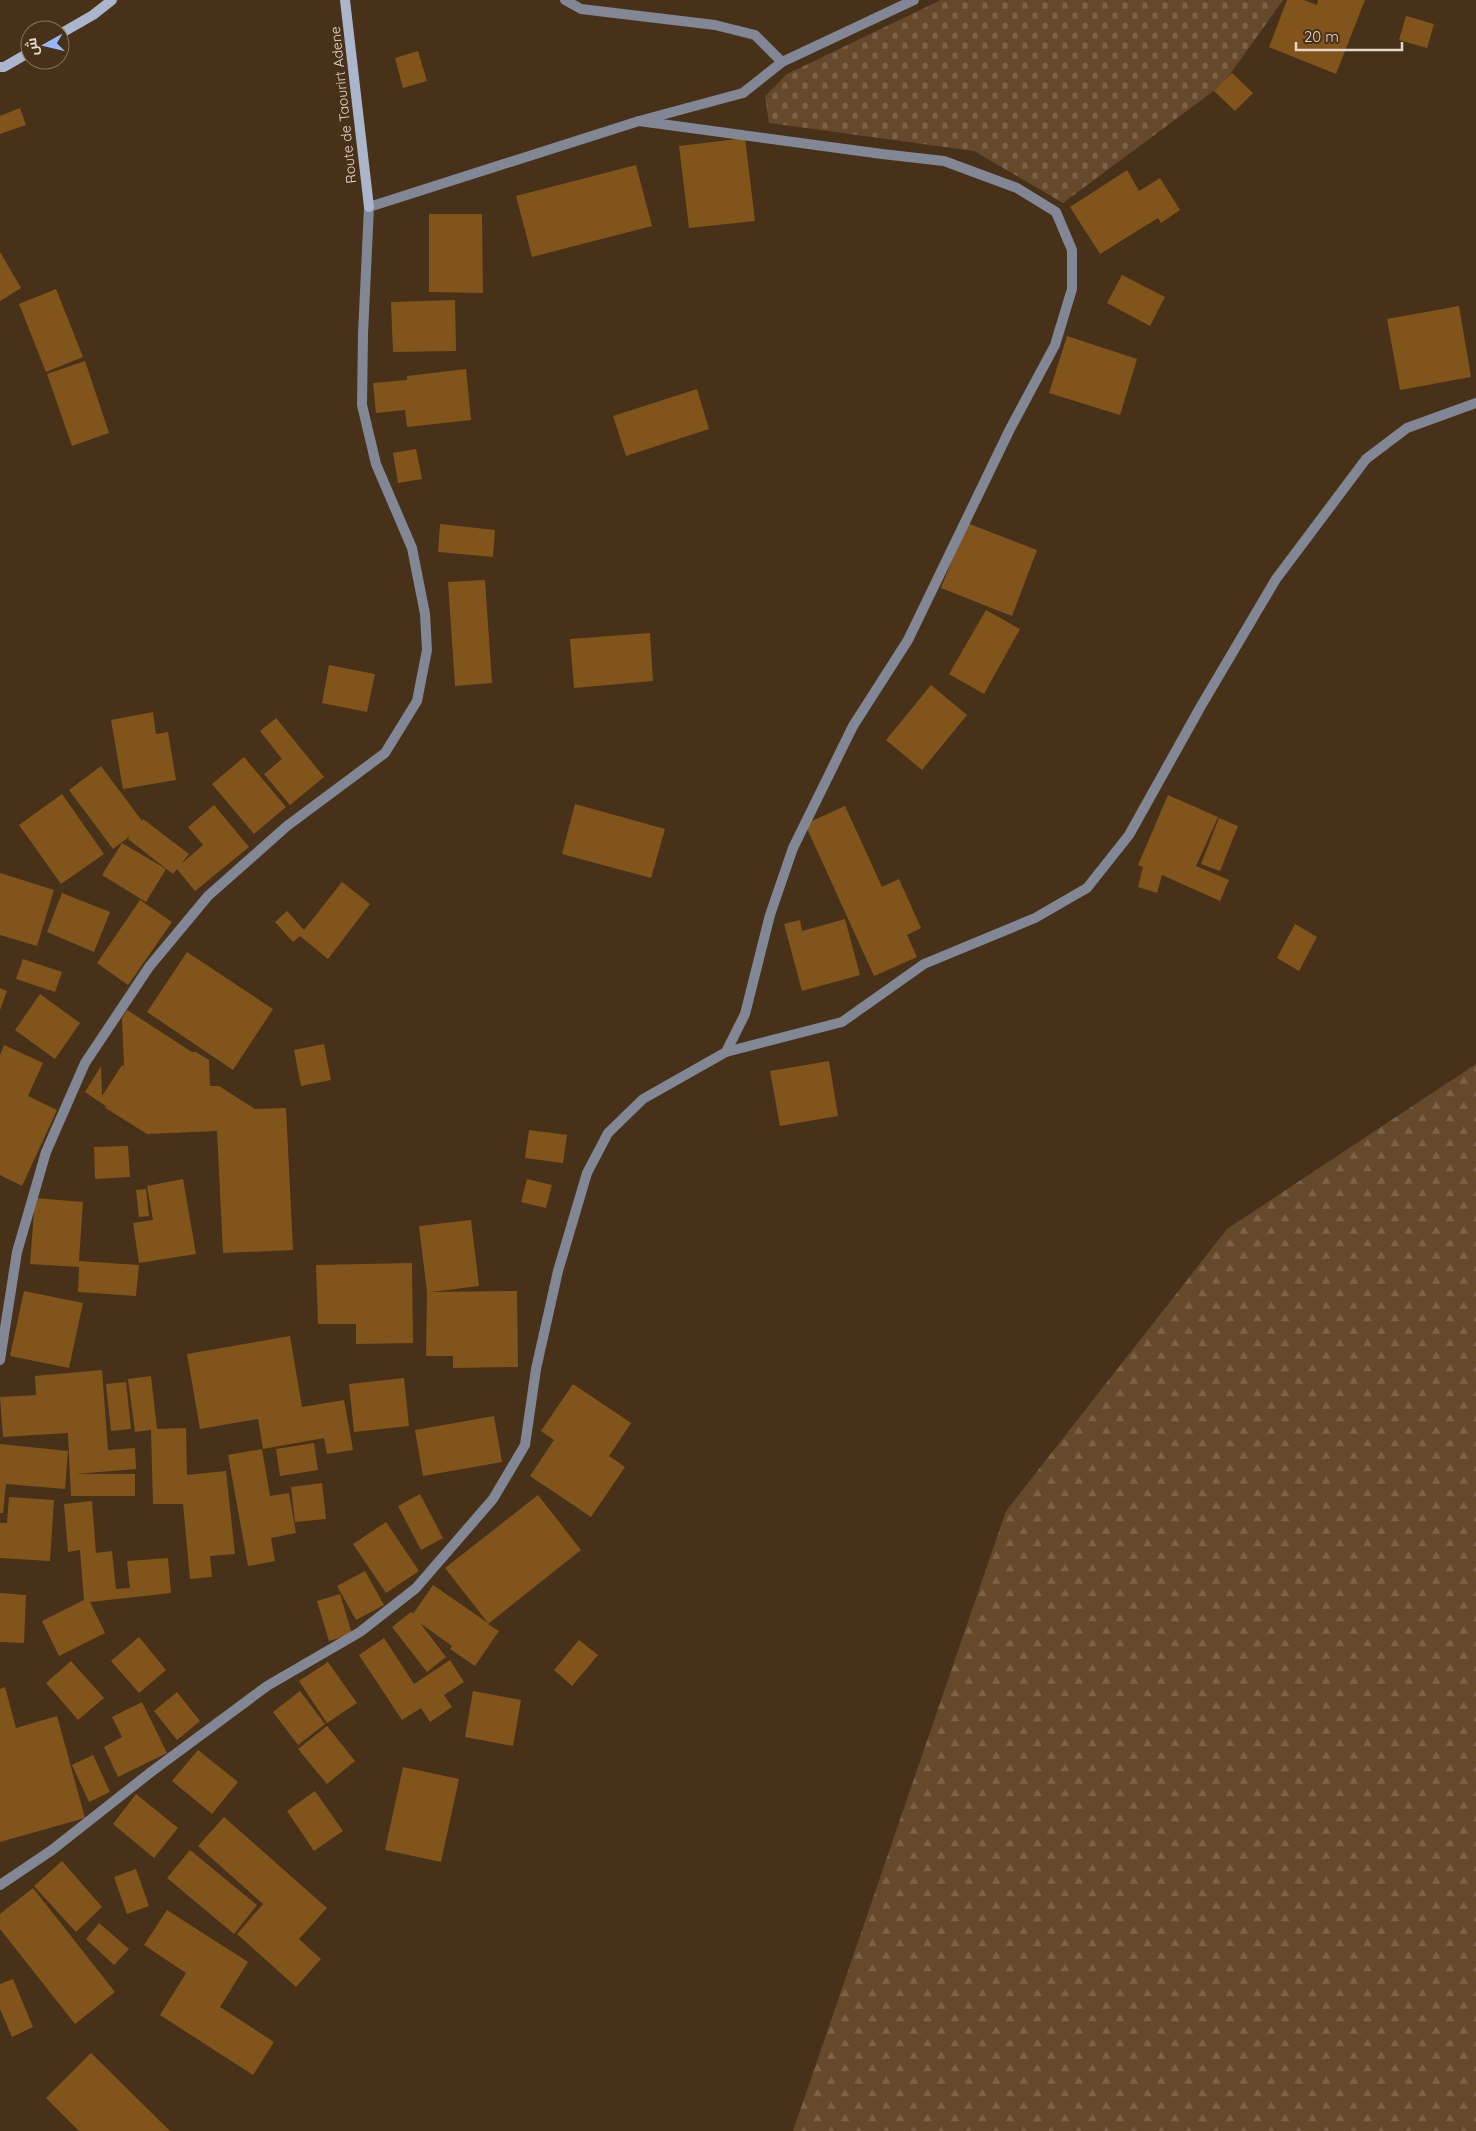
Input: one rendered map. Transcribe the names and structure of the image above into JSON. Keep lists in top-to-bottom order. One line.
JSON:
{"streets":{"street":["Route de Taourirt Adene"]},"scale_bar":"20 m","north":"left"}
